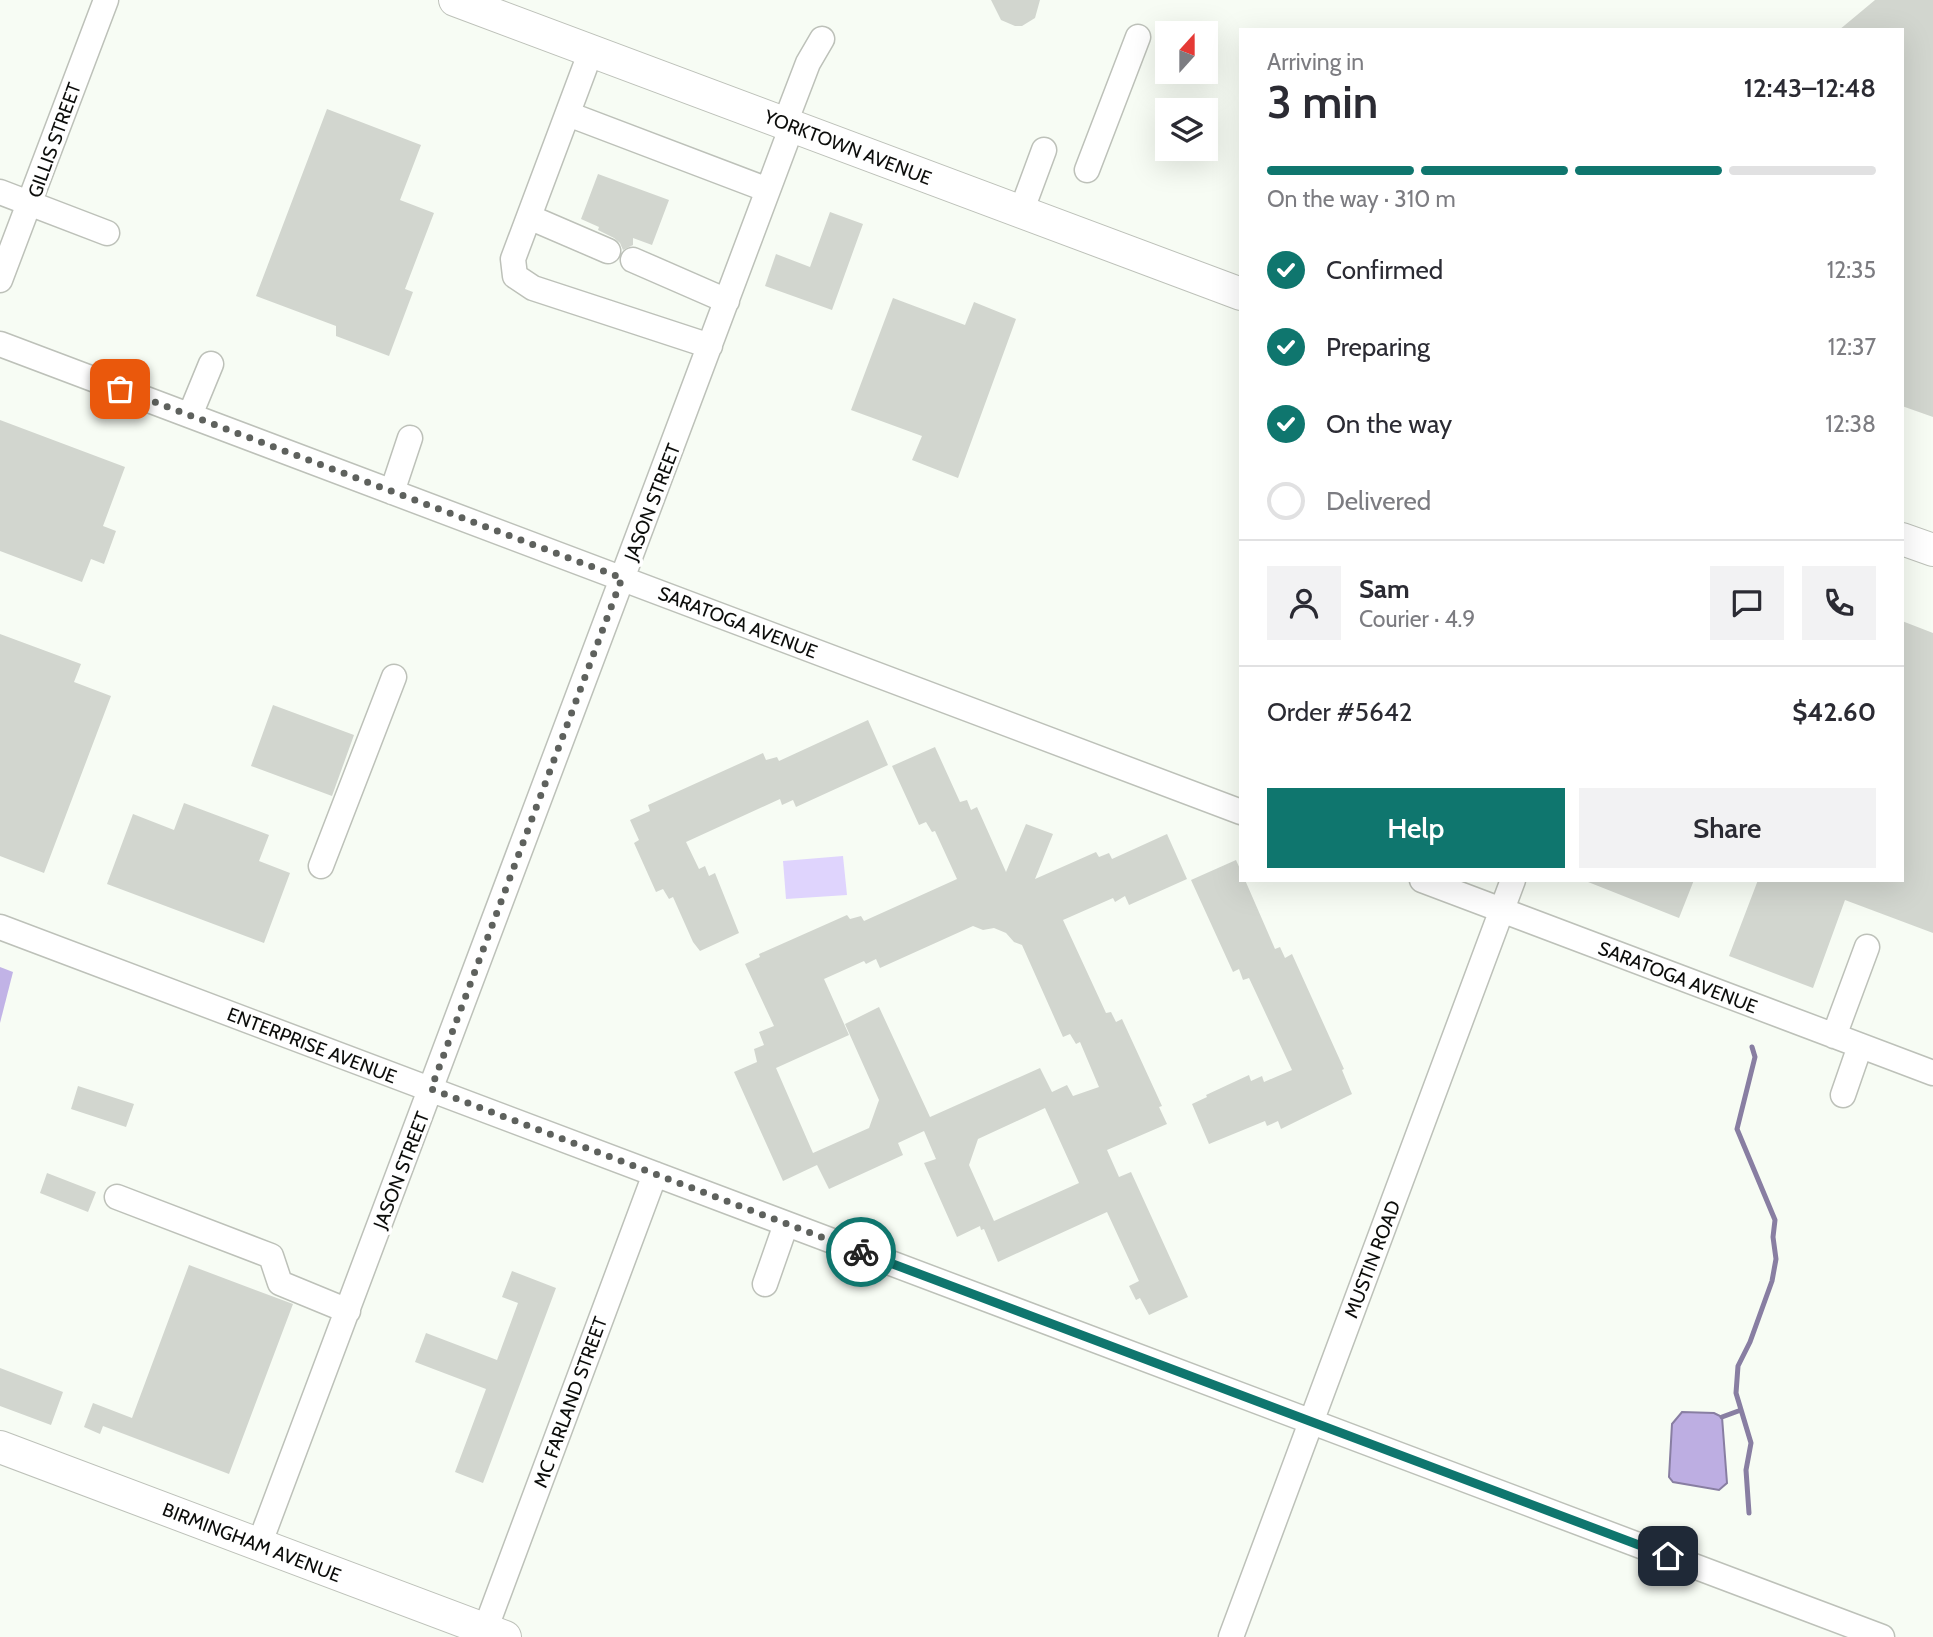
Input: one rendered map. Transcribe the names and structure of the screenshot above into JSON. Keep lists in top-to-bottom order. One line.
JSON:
{"streets":{"main road":["YORKTOWN AVENUE","BIRMINGHAM AVENUE"],"street":["GILLIS STREET","JASON STREET","SARATOGA AVENUE","ENTERPRISE AVENUE","MUSTIN ROAD","MC FARLAND STREET"]},"crossings":[["YORKTOWN AVENUE","JASON STREET"],["JASON STREET","SARATOGA AVENUE"],["JASON STREET","ENTERPRISE AVENUE"],["JASON STREET","BIRMINGHAM AVENUE"],["SARATOGA AVENUE","MUSTIN ROAD"],["ENTERPRISE AVENUE","MUSTIN ROAD"],["ENTERPRISE AVENUE","MC FARLAND STREET"],["MC FARLAND STREET","BIRMINGHAM AVENUE"]],"north":"top","page":{"heading":["3 min","Arriving in","12:43–12:48"],"panel":["Sam","Courier · 4.9","Order #5642","$42.60"],"bar":"On the way · 310 m","list":[["Confirmed","12:35"],["Preparing","12:37"],["On the way","12:38"],"Delivered"],"buttons":["Help","Share"]}}
